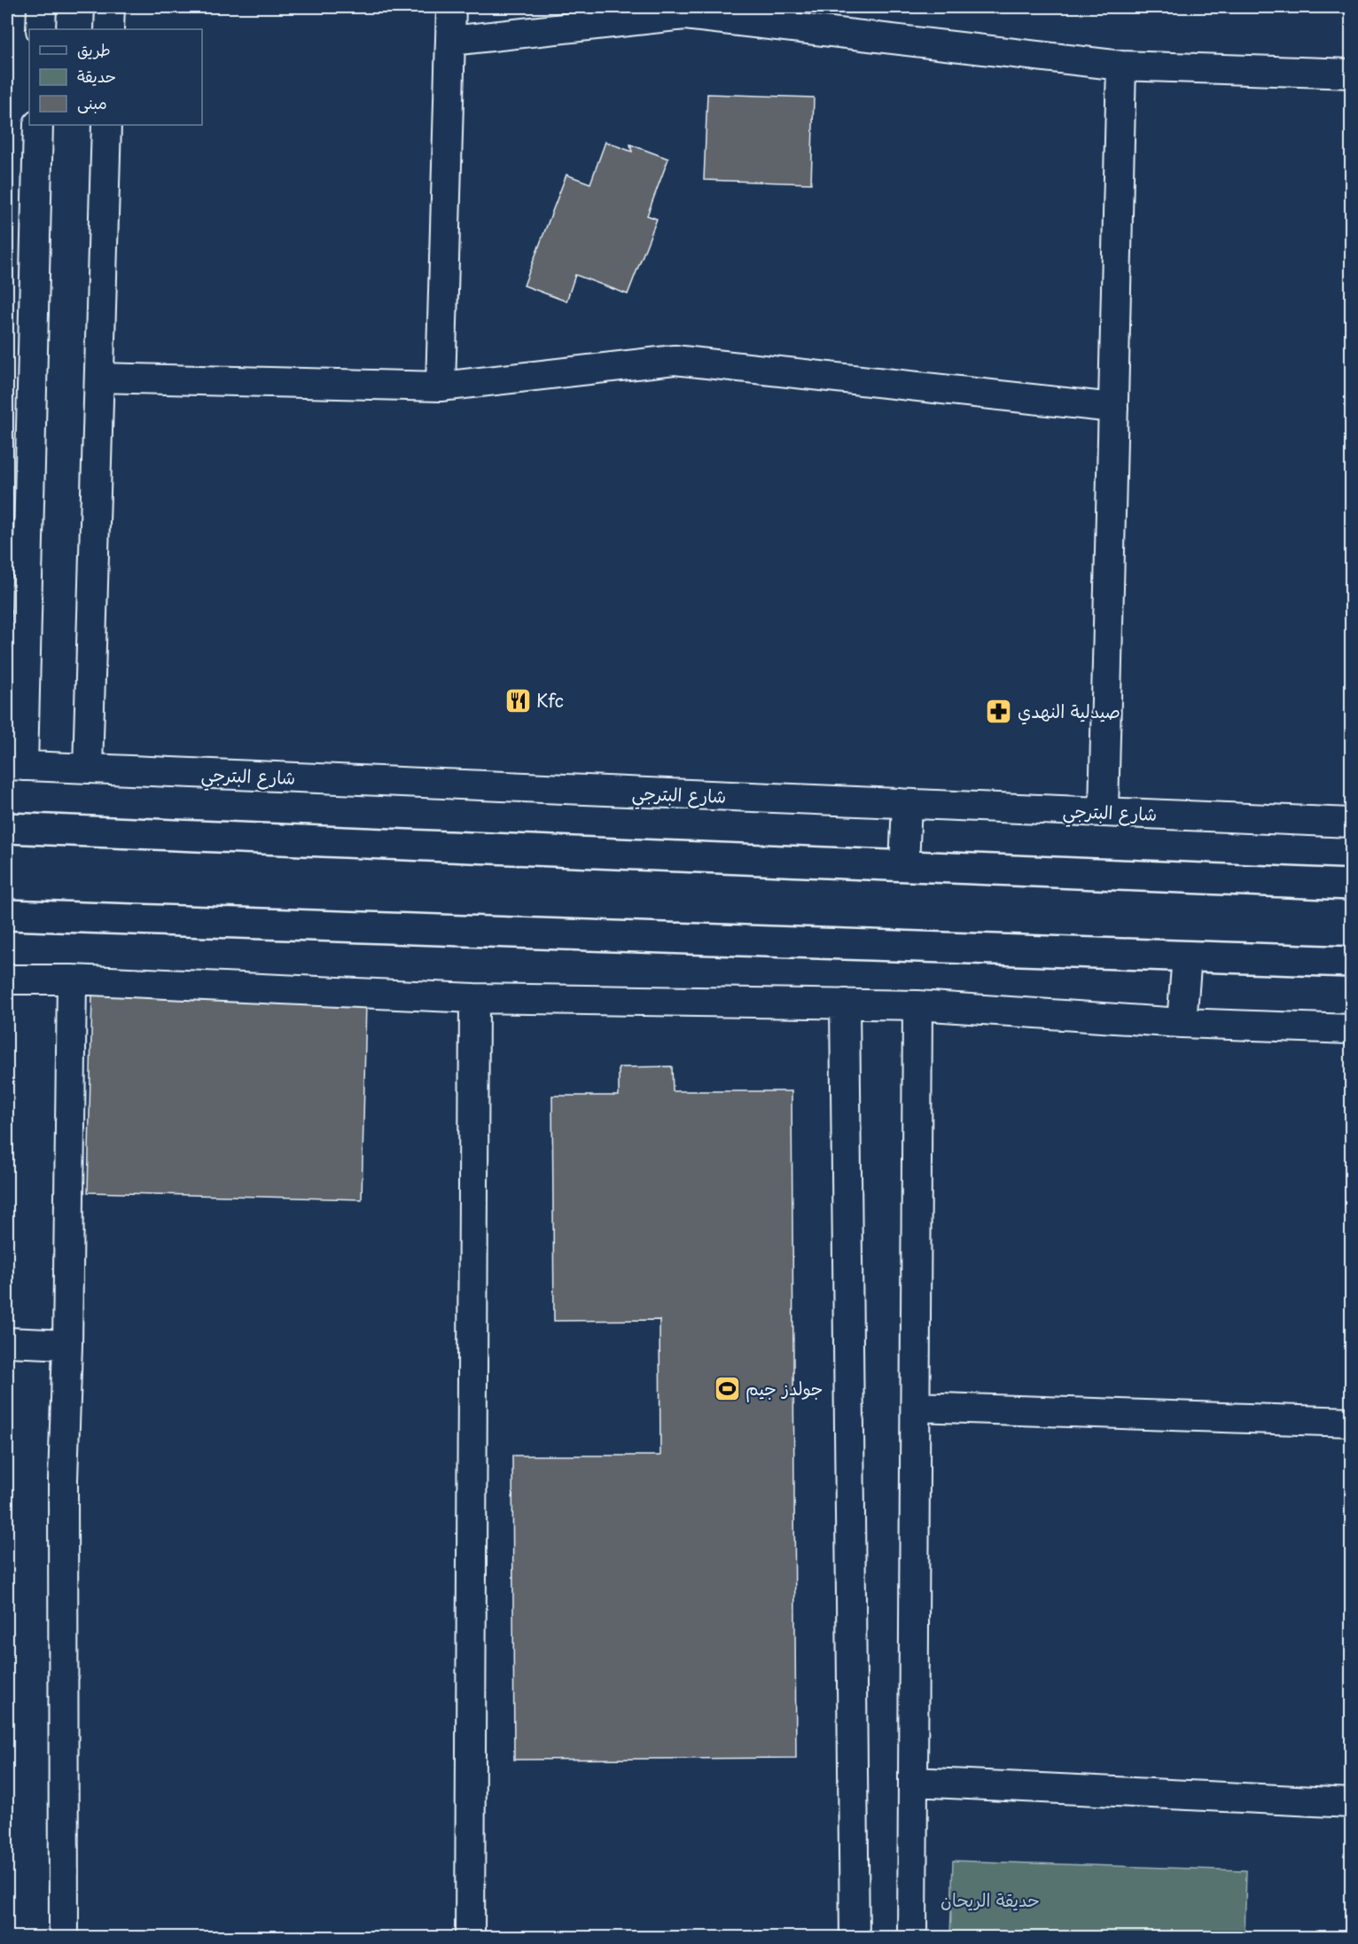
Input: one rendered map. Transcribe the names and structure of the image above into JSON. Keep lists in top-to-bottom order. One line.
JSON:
{"streets":{"street":["شارع البترجي"]},"parks":["حديقة الريحان"],"places":{"restaurant":["Kfc"],"pharmacy":["صيدلية النهدي"],"sports":["جولدز جيم"]},"legend":["طريق","حديقة","مبنى"]}
